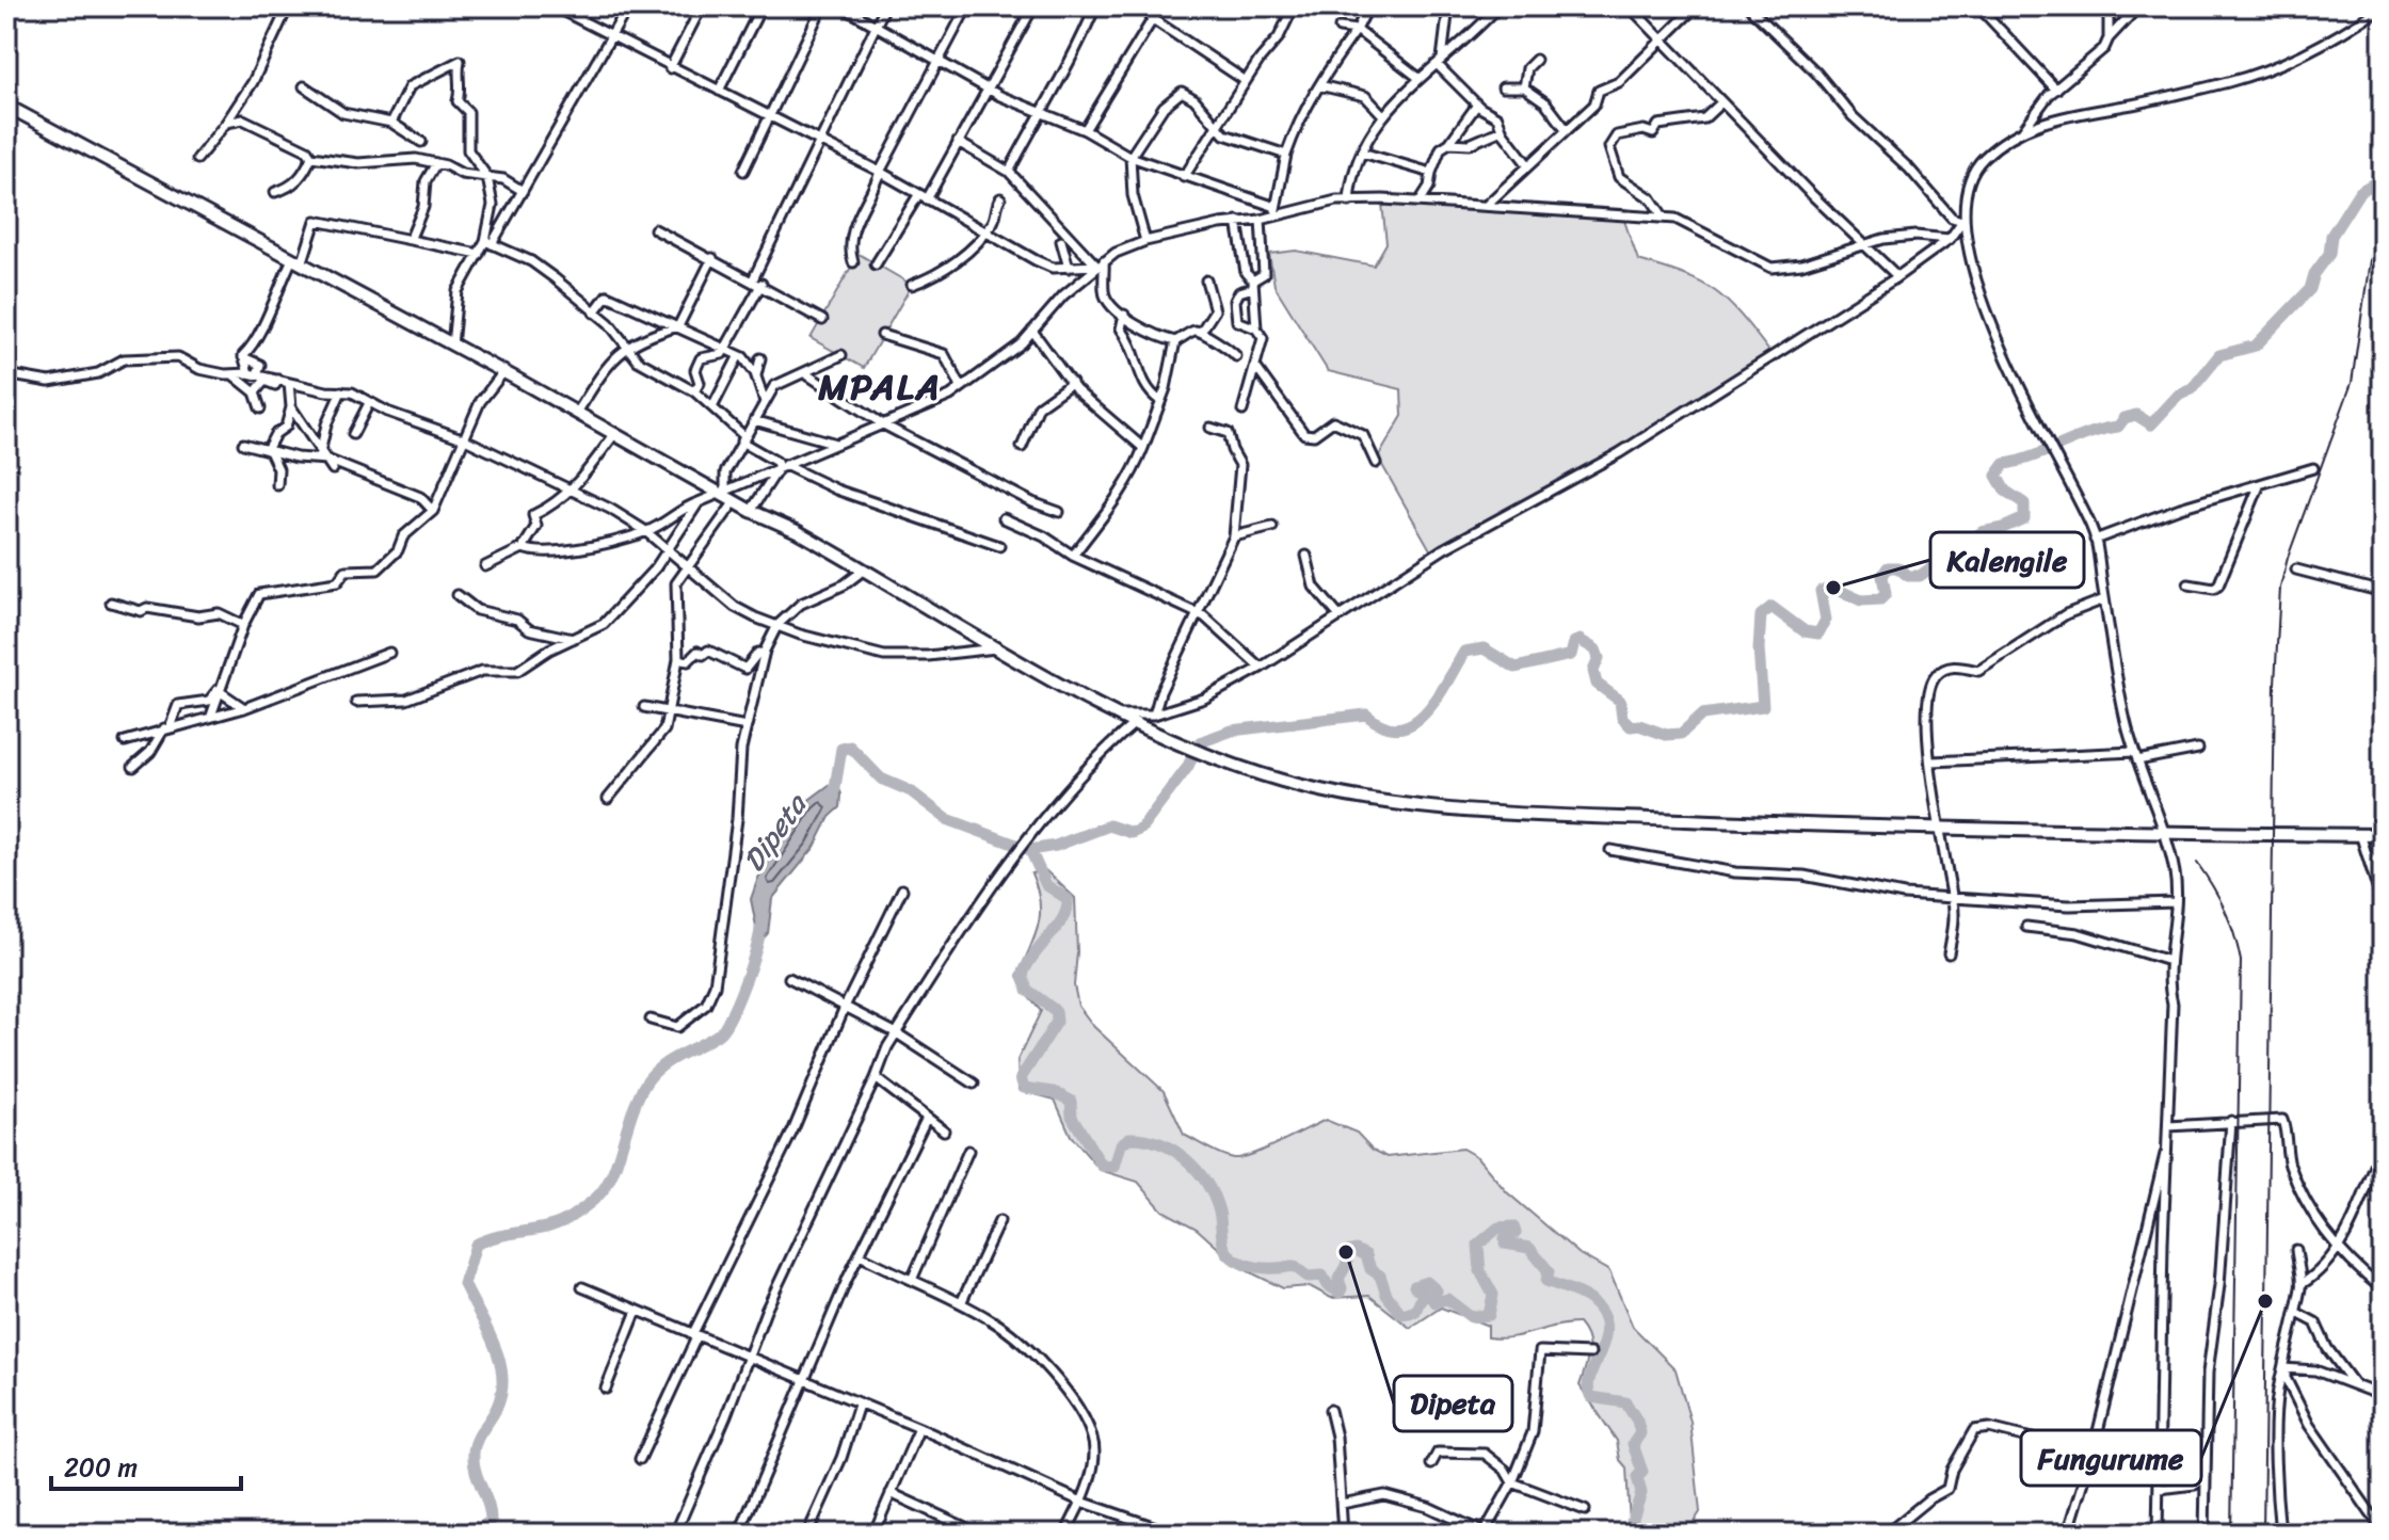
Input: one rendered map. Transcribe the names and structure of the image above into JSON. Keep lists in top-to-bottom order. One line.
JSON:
{"districts":["MPALA"],"water":["Dipeta"],"places":["Kalengile","Dipeta","Fungurume"],"scale_bar":"200 m"}
